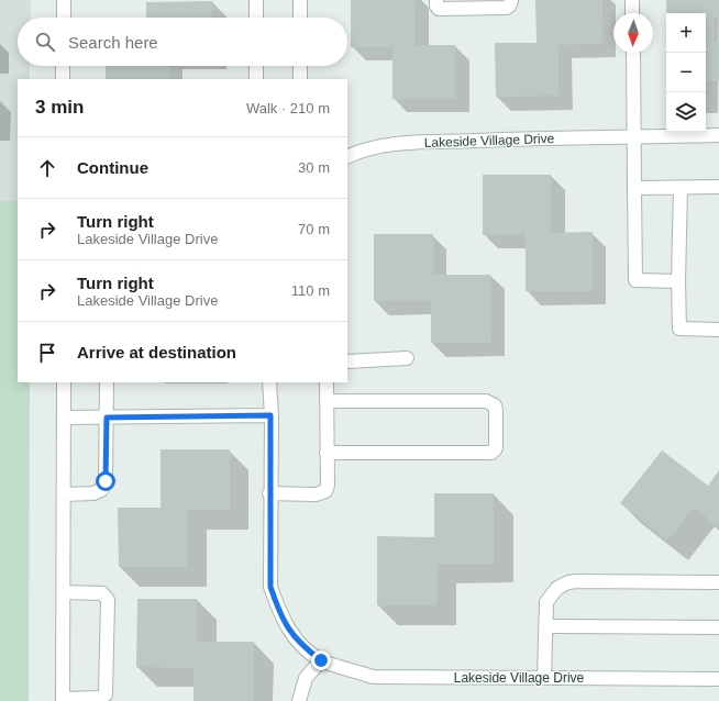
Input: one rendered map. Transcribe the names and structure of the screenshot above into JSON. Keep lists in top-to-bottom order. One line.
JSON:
{"streets":{"street":["Lakeside Village Drive"]},"north":"bottom","page":{"map_buttons":["+","−"],"search":"Search here","heading":["3 min","Walk · 210 m"],"list":[["Continue","30 m"],["Turn right","Lakeside Village Drive","70 m"],["Turn right","Lakeside Village Drive","110 m"],"Arrive at destination"]}}
